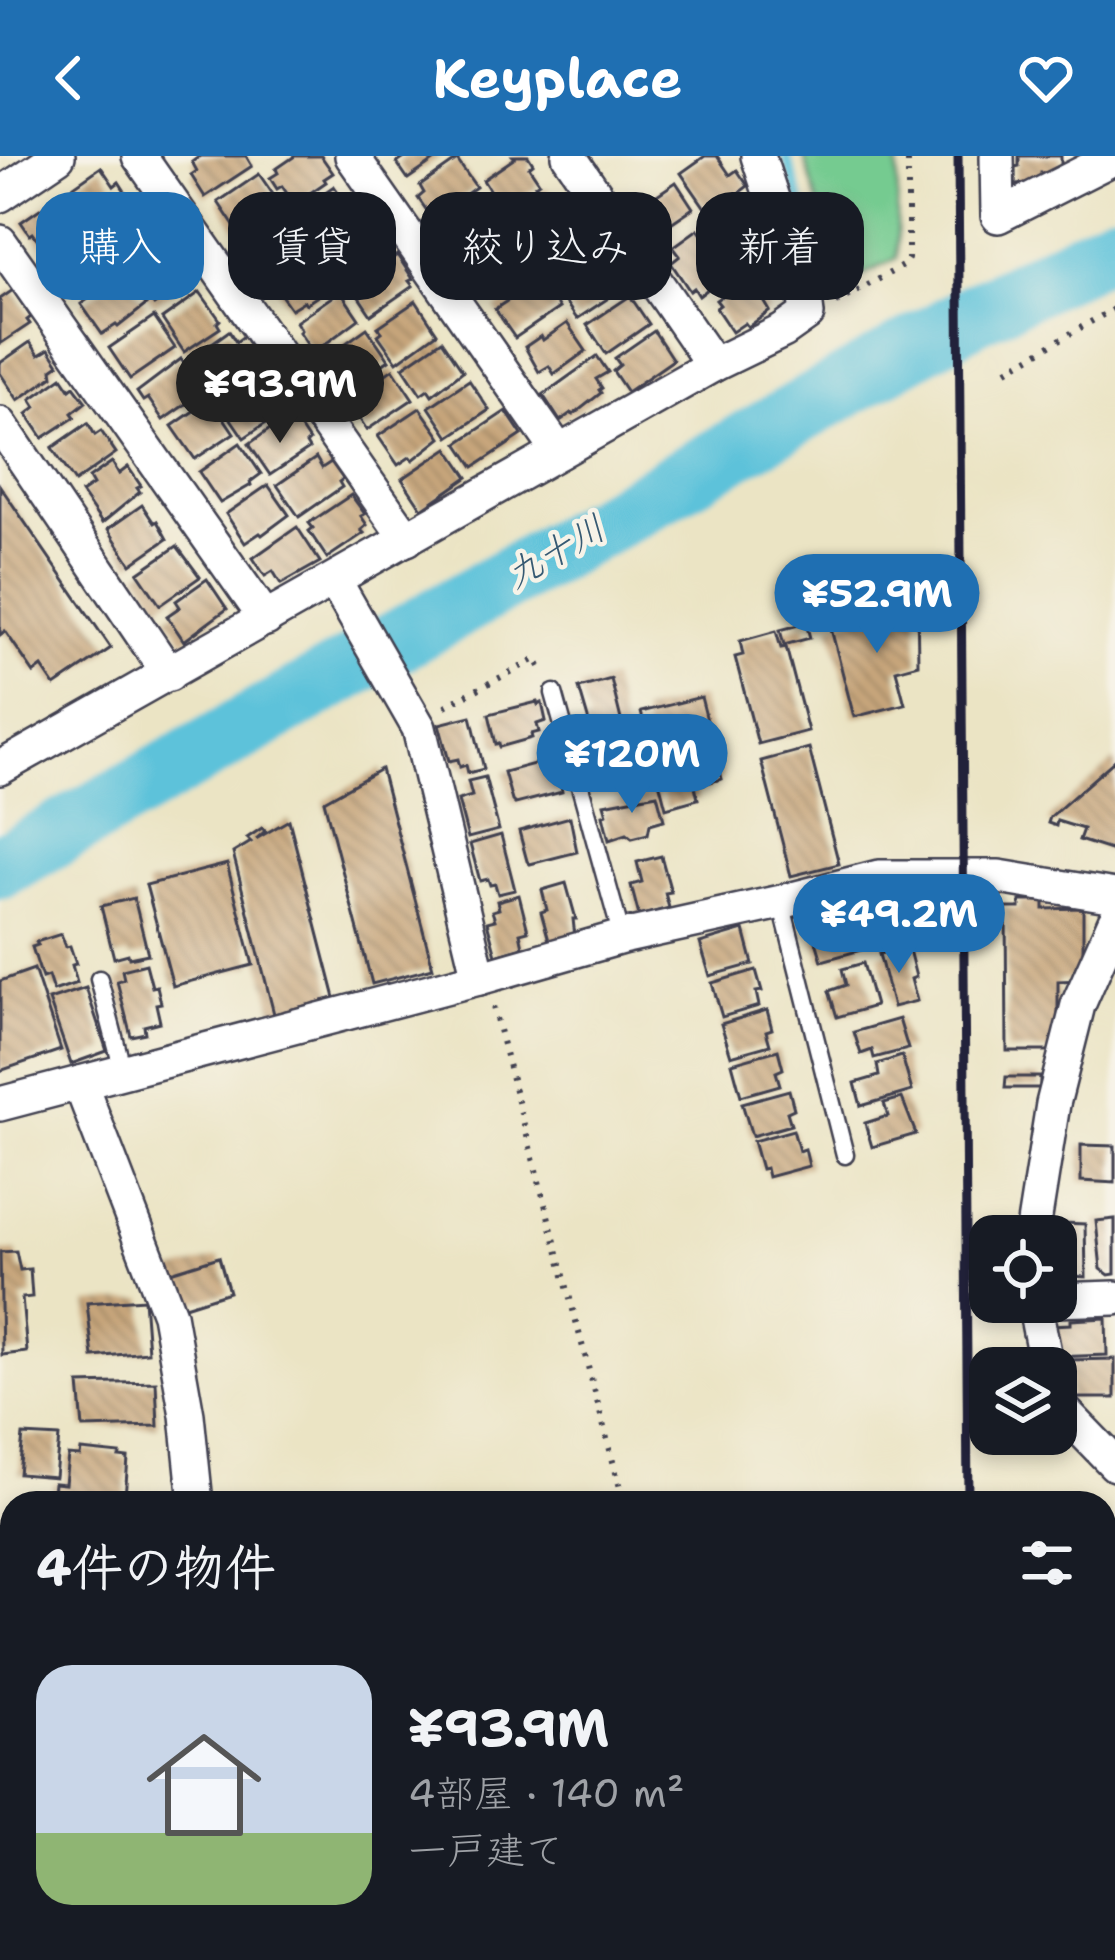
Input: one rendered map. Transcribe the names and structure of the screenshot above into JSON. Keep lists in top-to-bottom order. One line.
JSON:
{"water":["九十川"],"page":{"header":"Keyplace","chip":["購入","賃貸","絞り込み","新着"],"price":["¥93.9M","¥52.9M","¥120M","¥49.2M"],"heading":"4件の物件","list":[{"name":"¥93.9M","note":"4部屋 · 140 m² · 一戸建て"}]}}
